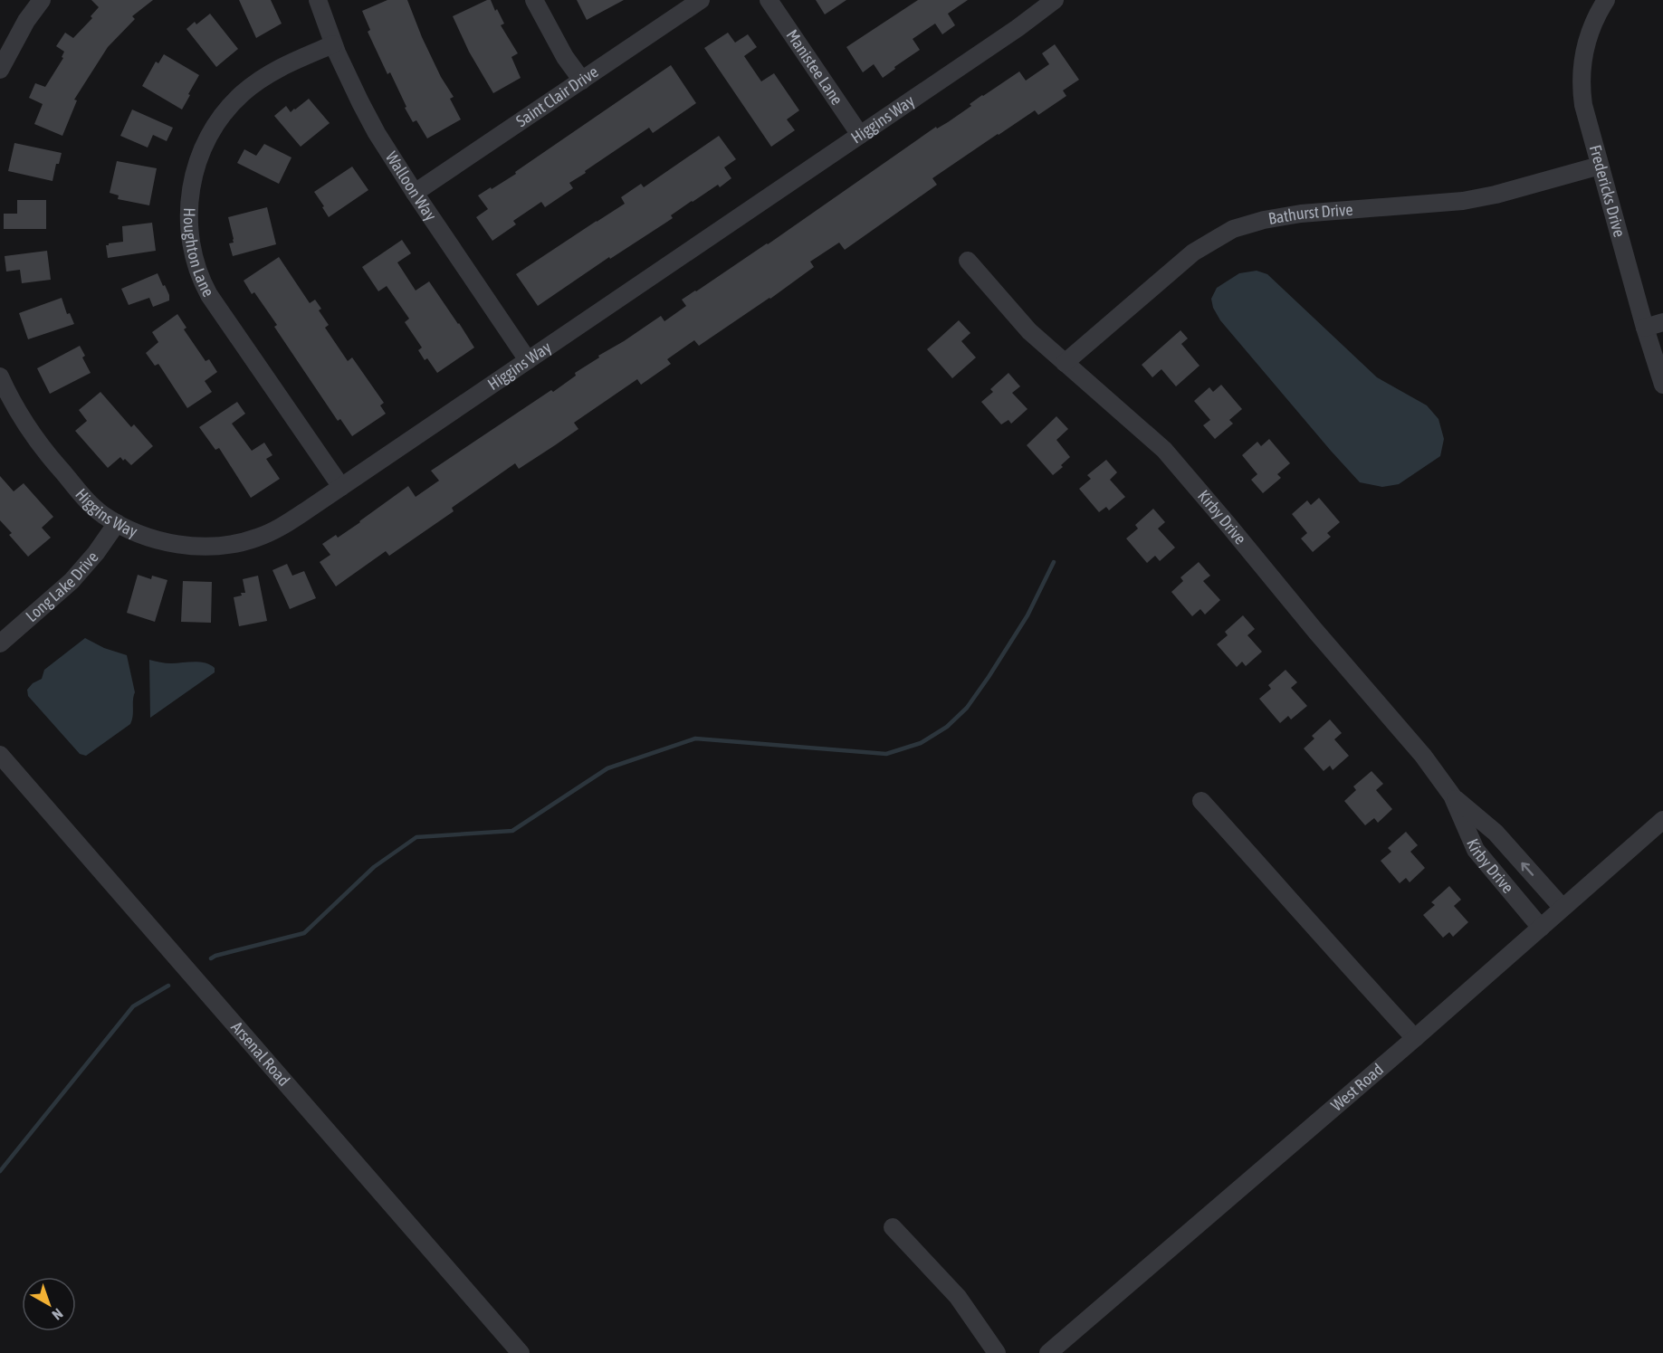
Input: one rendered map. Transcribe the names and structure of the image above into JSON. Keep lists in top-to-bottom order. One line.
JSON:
{"streets":{"street":["Manistee Lane","Saint Clair Drive","Higgins Way","Walloon Way","Fredericks Drive","Bathurst Drive","Houghton Lane","Kirby Drive","Long Lake Drive","Arsenal Road","West Road"]},"crossings":[["Manistee Lane","Higgins Way"],["Saint Clair Drive","Walloon Way"],["Higgins Way","Walloon Way"],["Higgins Way","Houghton Lane"],["Higgins Way","Long Lake Drive"],["Walloon Way","Houghton Lane"],["Fredericks Drive","Bathurst Drive"],["Bathurst Drive","Kirby Drive"],["Kirby Drive","West Road"]],"north":"bottom right"}
